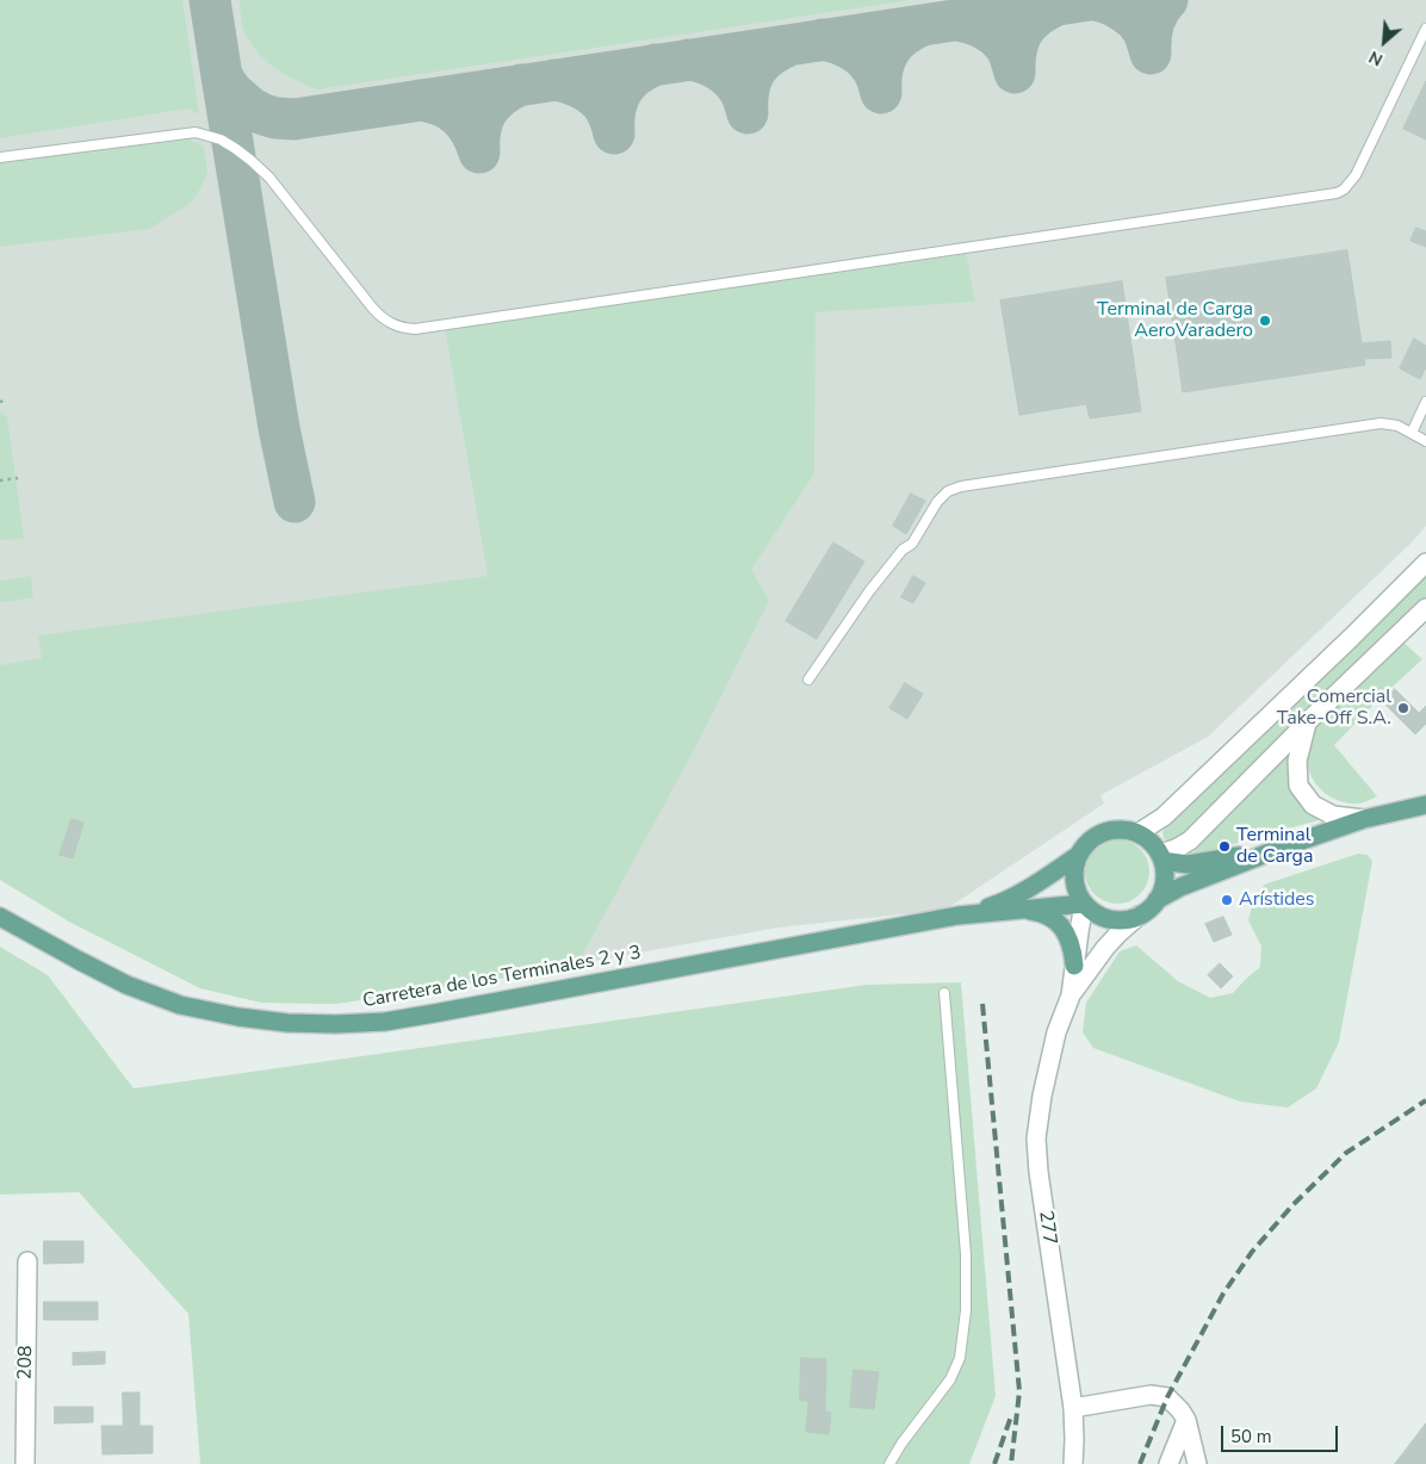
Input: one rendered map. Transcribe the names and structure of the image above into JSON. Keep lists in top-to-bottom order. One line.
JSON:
{"streets":{"main road":["Carretera de los Terminales 2 y 3"],"street":["277","208"]},"crossings":[["Carretera de los Terminales 2 y 3","277"]],"places":["Terminal de Carga AeroVaradero","Comercial Take-Off S.A.","Terminal de Carga","Arístides"],"scale_bar":"50 m","north":"bottom left"}
